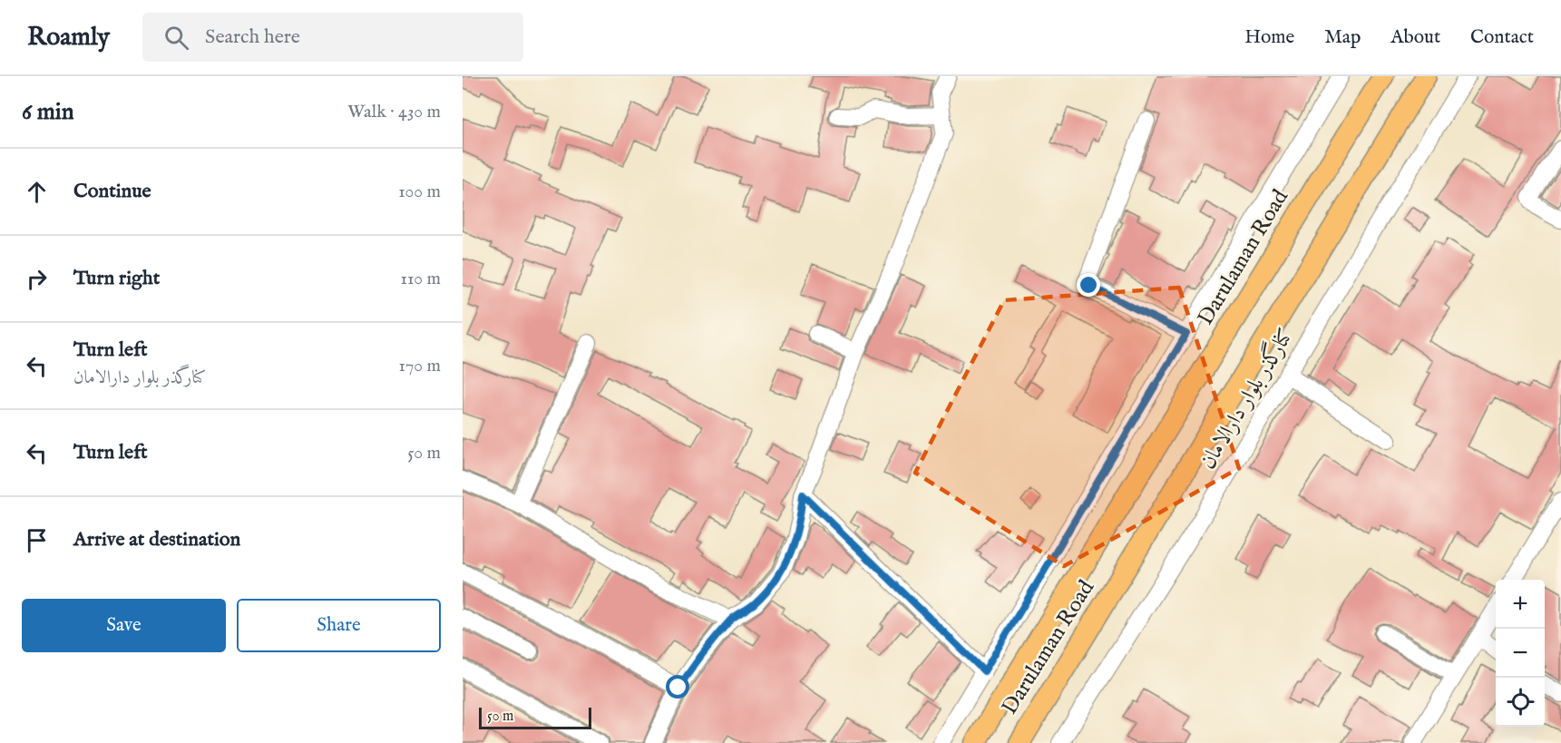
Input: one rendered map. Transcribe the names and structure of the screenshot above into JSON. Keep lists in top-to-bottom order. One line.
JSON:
{"streets":{"main road":["Darulaman Road"],"street":["کنارگذر بلوار دارالامان"]},"scale_bar":"50 m","page":{"header":"Roamly","search":"Search here","nav":["Home","Map","About","Contact"],"heading":["6 min","Walk · 430 m"],"list":[["Continue","100 m"],["Turn right","110 m"],["Turn left","کنارگذر بلوار دارالامان","170 m"],["Turn left","50 m"],"Arrive at destination"],"map_buttons":["+","−"],"buttons":["Save","Share"],"scale":"50 m"}}
